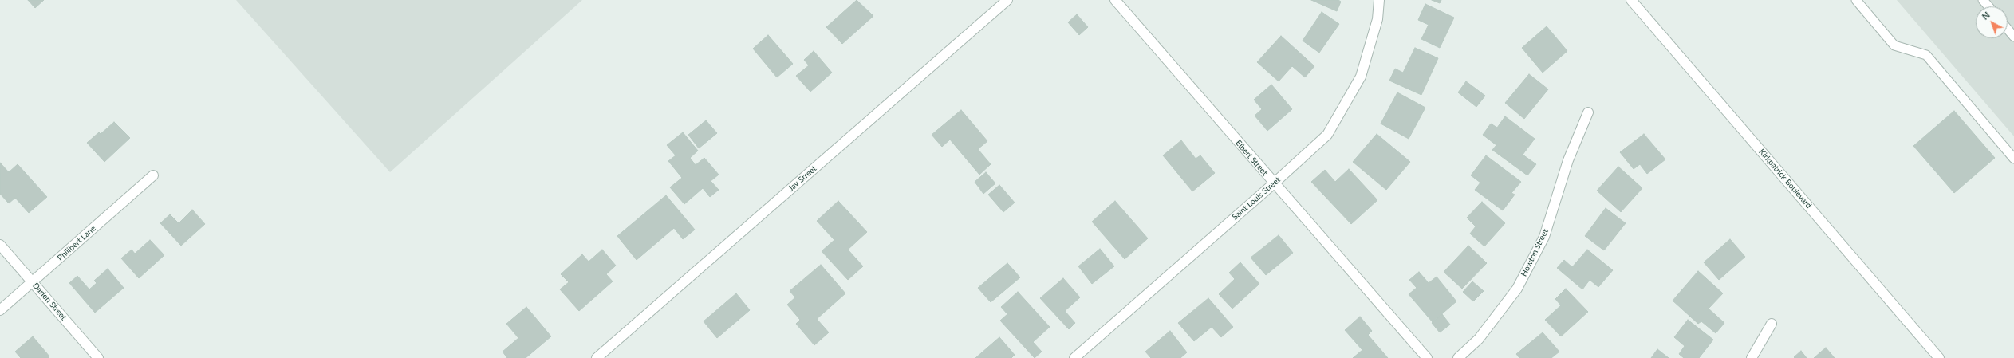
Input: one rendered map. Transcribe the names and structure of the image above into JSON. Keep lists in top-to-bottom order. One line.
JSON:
{"streets":{"street":["Elbert Street","Jay Street","Kirkpatrick Boulevard","Saint Louis Street","Philibert Lane","Howton Street","Darien Street"]},"crossings":[["Elbert Street","Saint Louis Street"],["Philibert Lane","Darien Street"]],"north":"top left"}
